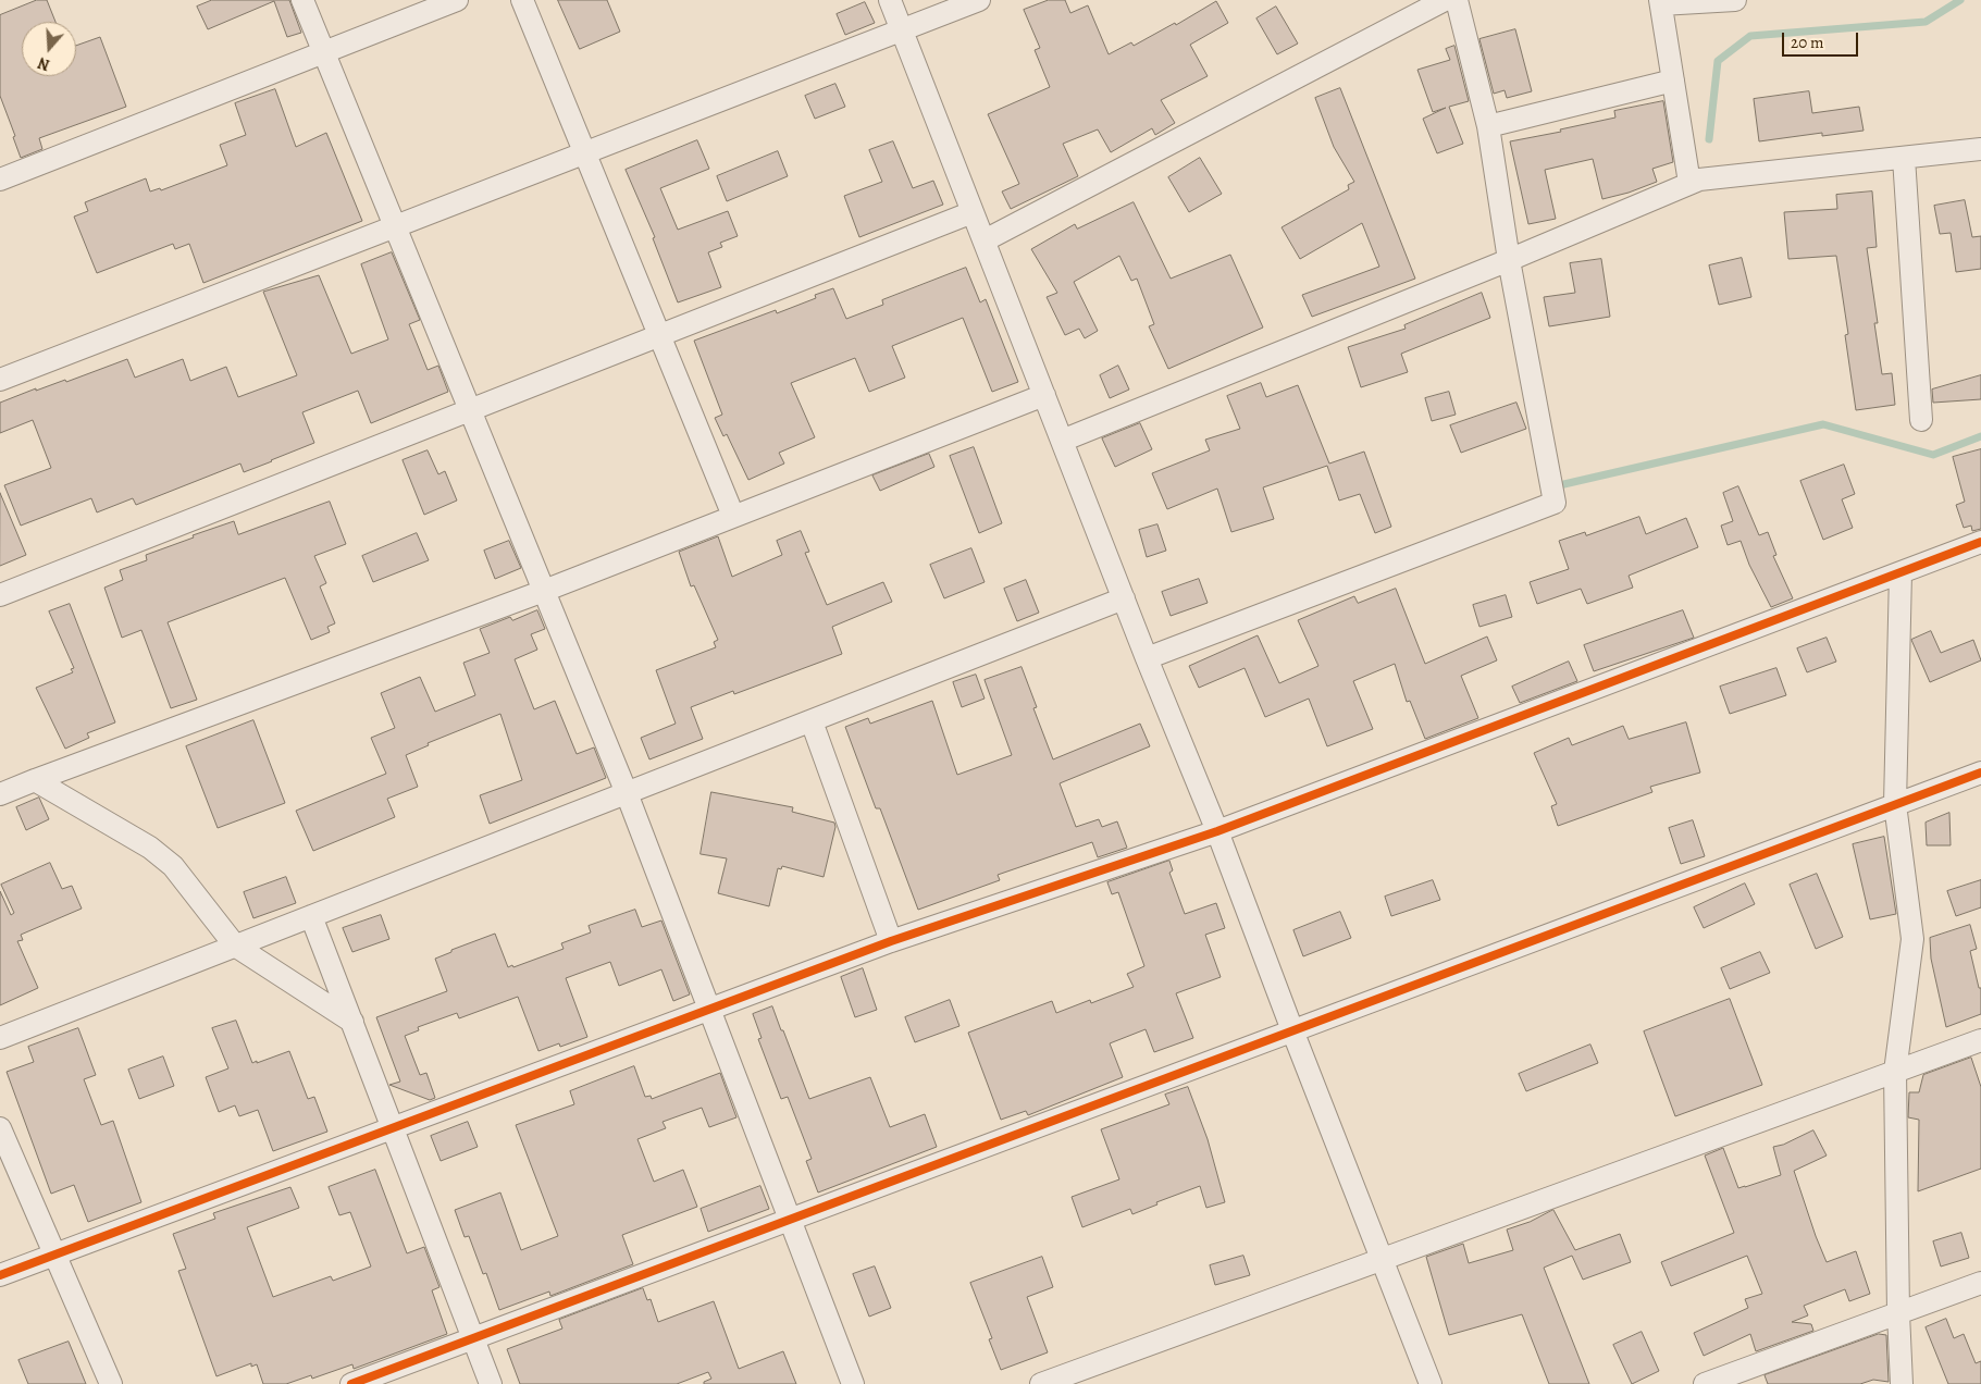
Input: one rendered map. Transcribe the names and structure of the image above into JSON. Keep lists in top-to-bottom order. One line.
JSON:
{"scale_bar":"20 m","north":"bottom"}
